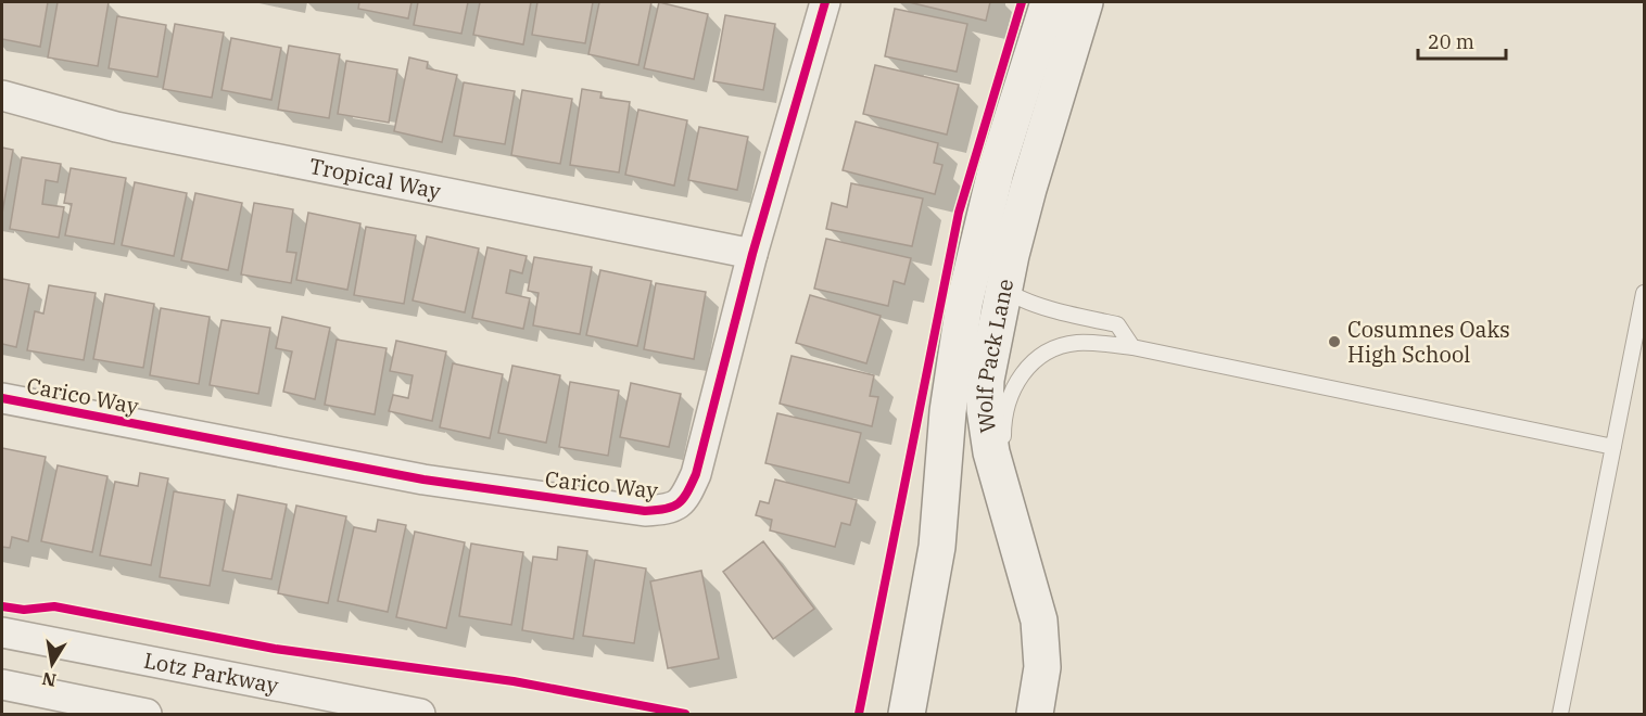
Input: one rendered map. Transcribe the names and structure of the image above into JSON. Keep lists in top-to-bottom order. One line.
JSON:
{"streets":{"street":["Tropical Way","Wolf Pack Lane","Carico Way","Lotz Parkway"]},"crossings":[["Tropical Way","Carico Way"]],"places":["Cosumnes Oaks High School"],"scale_bar":"20 m","north":"bottom"}
